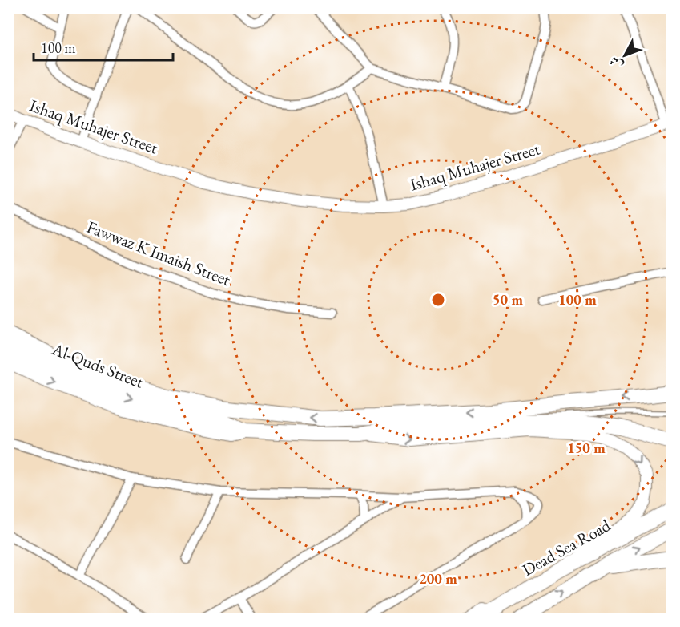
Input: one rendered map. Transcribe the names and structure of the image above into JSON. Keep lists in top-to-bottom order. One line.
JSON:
{"streets":{"main road":["Al-Quds Street","Dead Sea Road"],"street":["Ishaq Muhajer Street","Fawwaz K Imaish Street"]},"scale_bar":"100 m","north":"bottom left","rings":["50 m","100 m","150 m","200 m"]}
